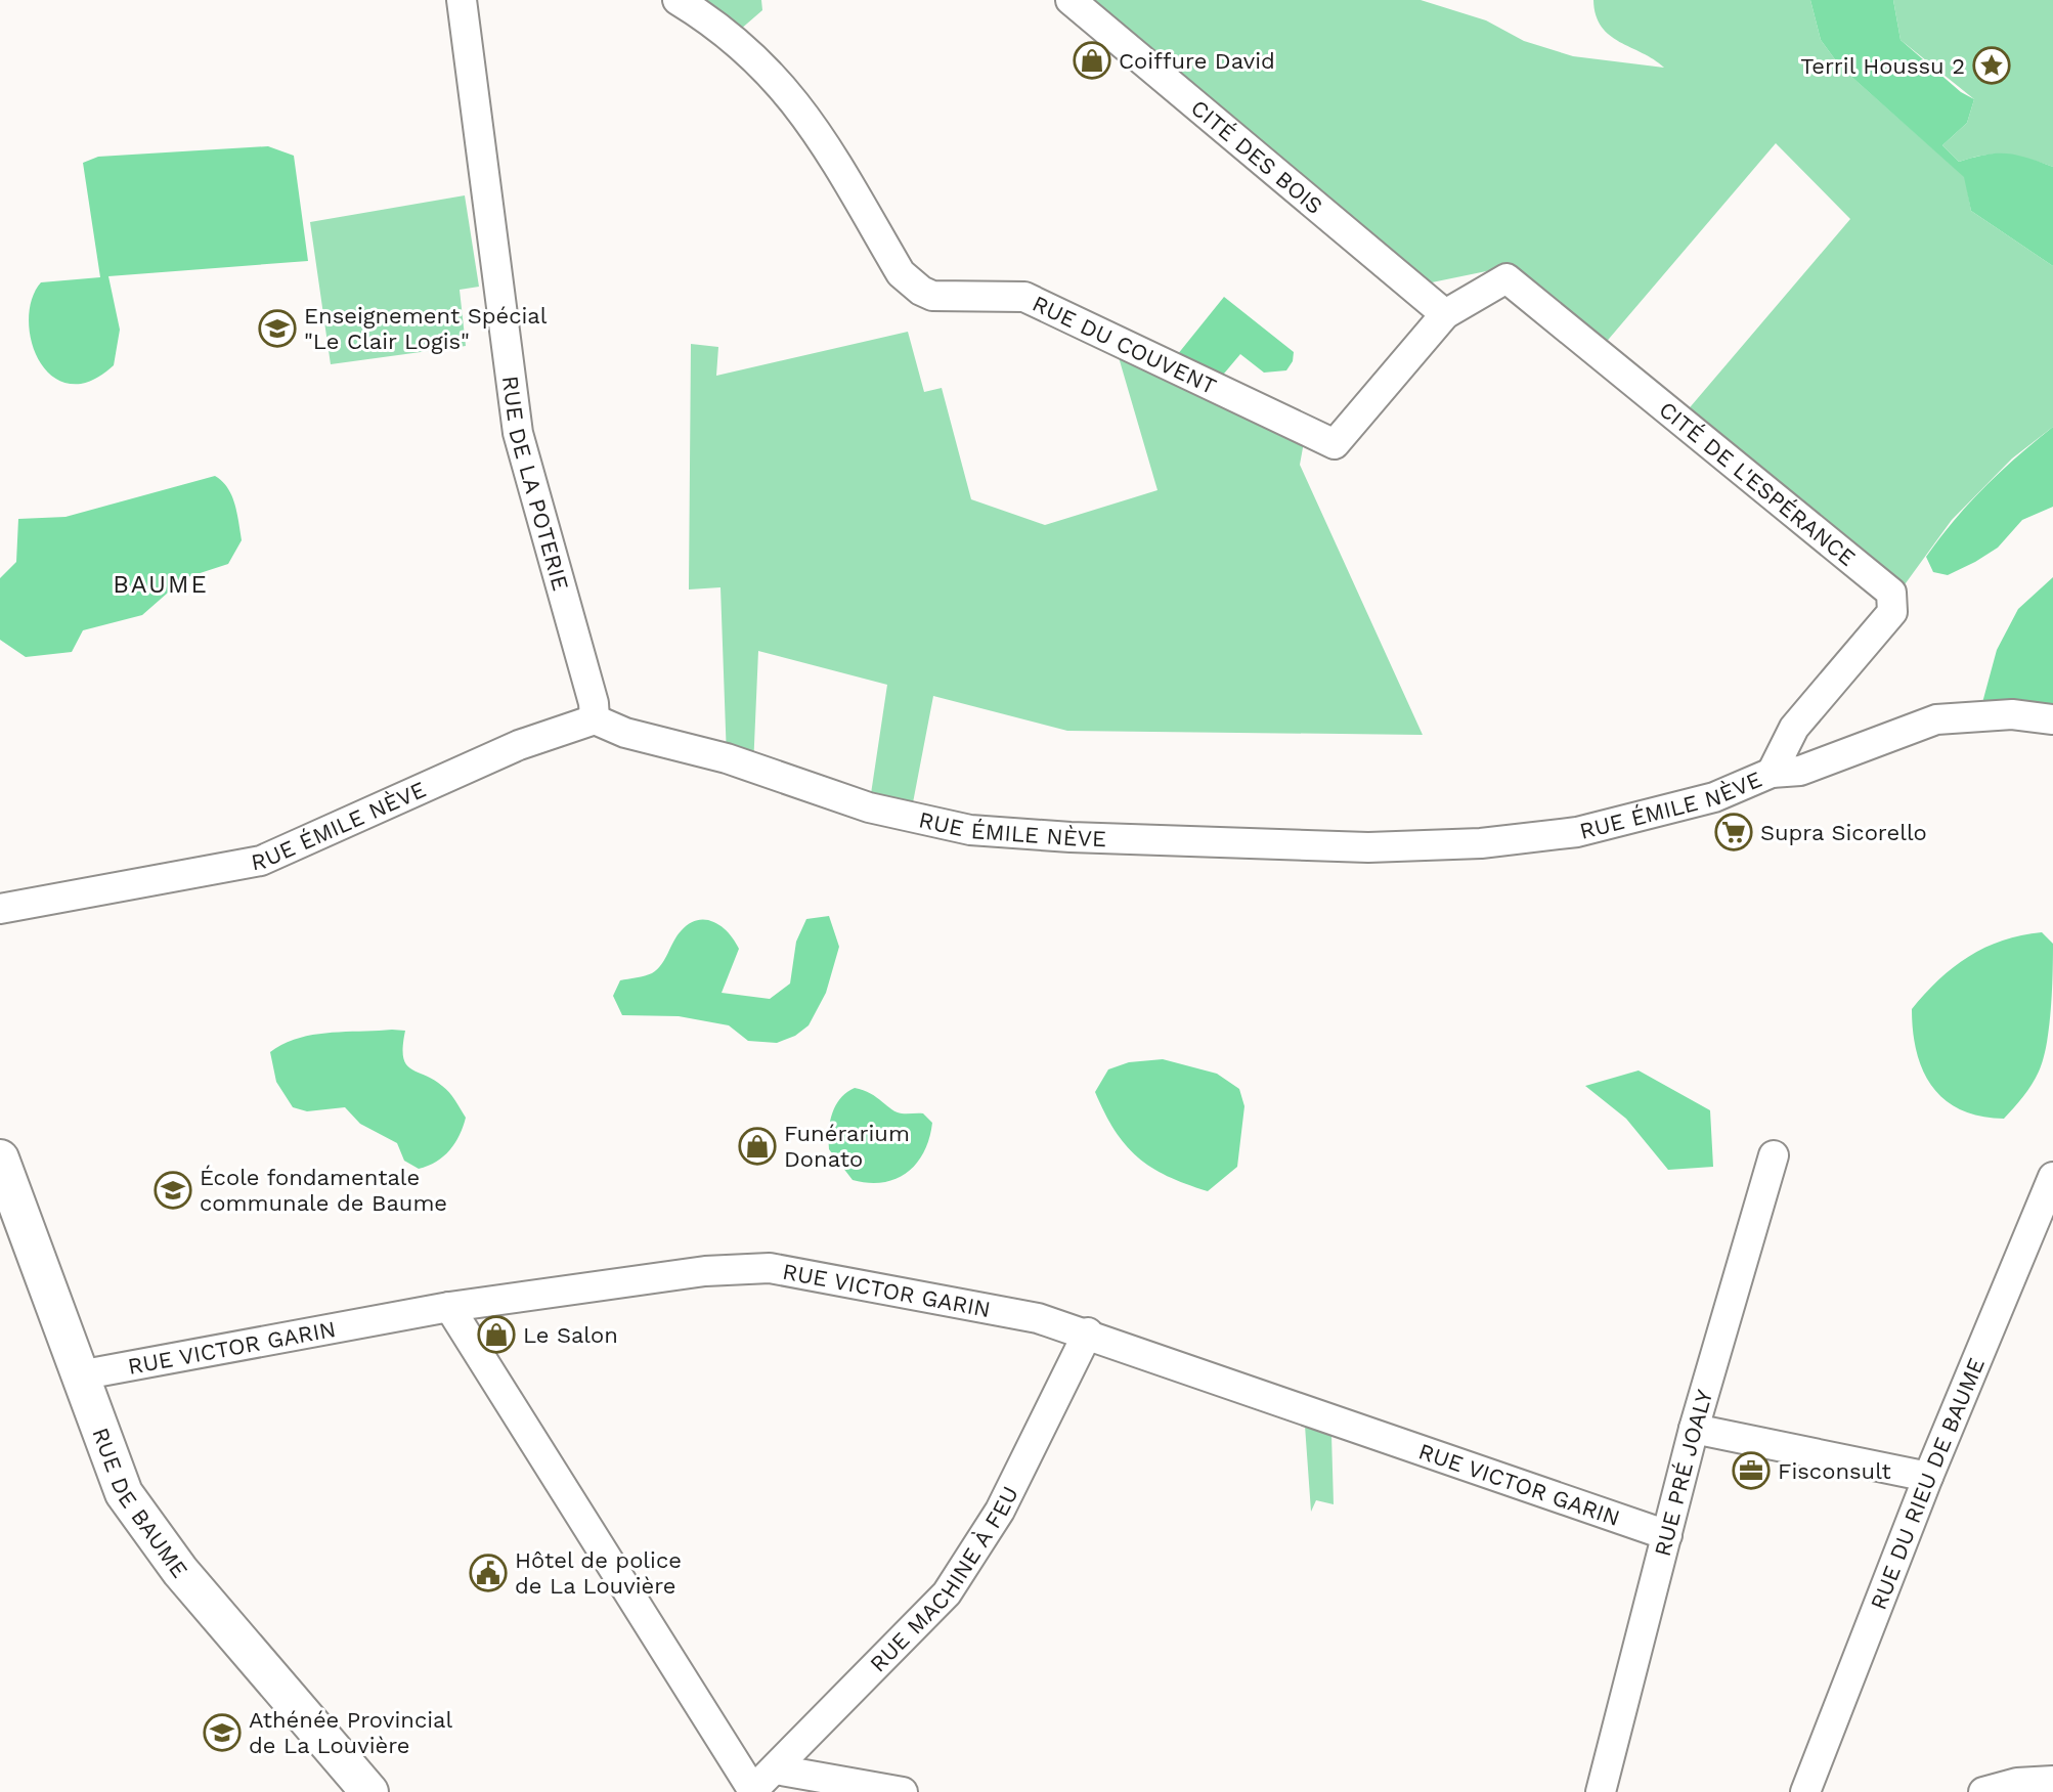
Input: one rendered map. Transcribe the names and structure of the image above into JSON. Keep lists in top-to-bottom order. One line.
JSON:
{"streets":{"main road":["RUE DE BAUME"],"street":["CITÉ DES BOIS","RUE DU COUVENT","RUE DE LA POTERIE","CITÉ DE L'ESPÉRANCE","RUE ÉMILE NÈVE","RUE VICTOR GARIN","RUE PRÉ JOALY","RUE DU RIEU DE BAUME","RUE MACHINE À FEU"]},"crossings":[["CITÉ DES BOIS","RUE DU COUVENT"],["CITÉ DES BOIS","CITÉ DE L'ESPÉRANCE"],["RUE DU COUVENT","CITÉ DE L'ESPÉRANCE"],["RUE DE LA POTERIE","RUE ÉMILE NÈVE"],["CITÉ DE L'ESPÉRANCE","RUE ÉMILE NÈVE"],["RUE VICTOR GARIN","RUE PRÉ JOALY"],["RUE VICTOR GARIN","RUE DE BAUME"],["RUE VICTOR GARIN","RUE MACHINE À FEU"]],"districts":["BAUME"],"places":{"shop":["Coiffure David","Funérarium Donato","Le Salon"],"place":["Terril Houssu 2"],"school or university":["Enseignement Spécial \"Le Clair Logis\"","École fondamentale communale de Baume","Athénée Provincial de La Louvière"],"supermarket":["Supra Sicorello"],"office":["Fisconsult"],"public building":["Hôtel de police de La Louvière"]}}
